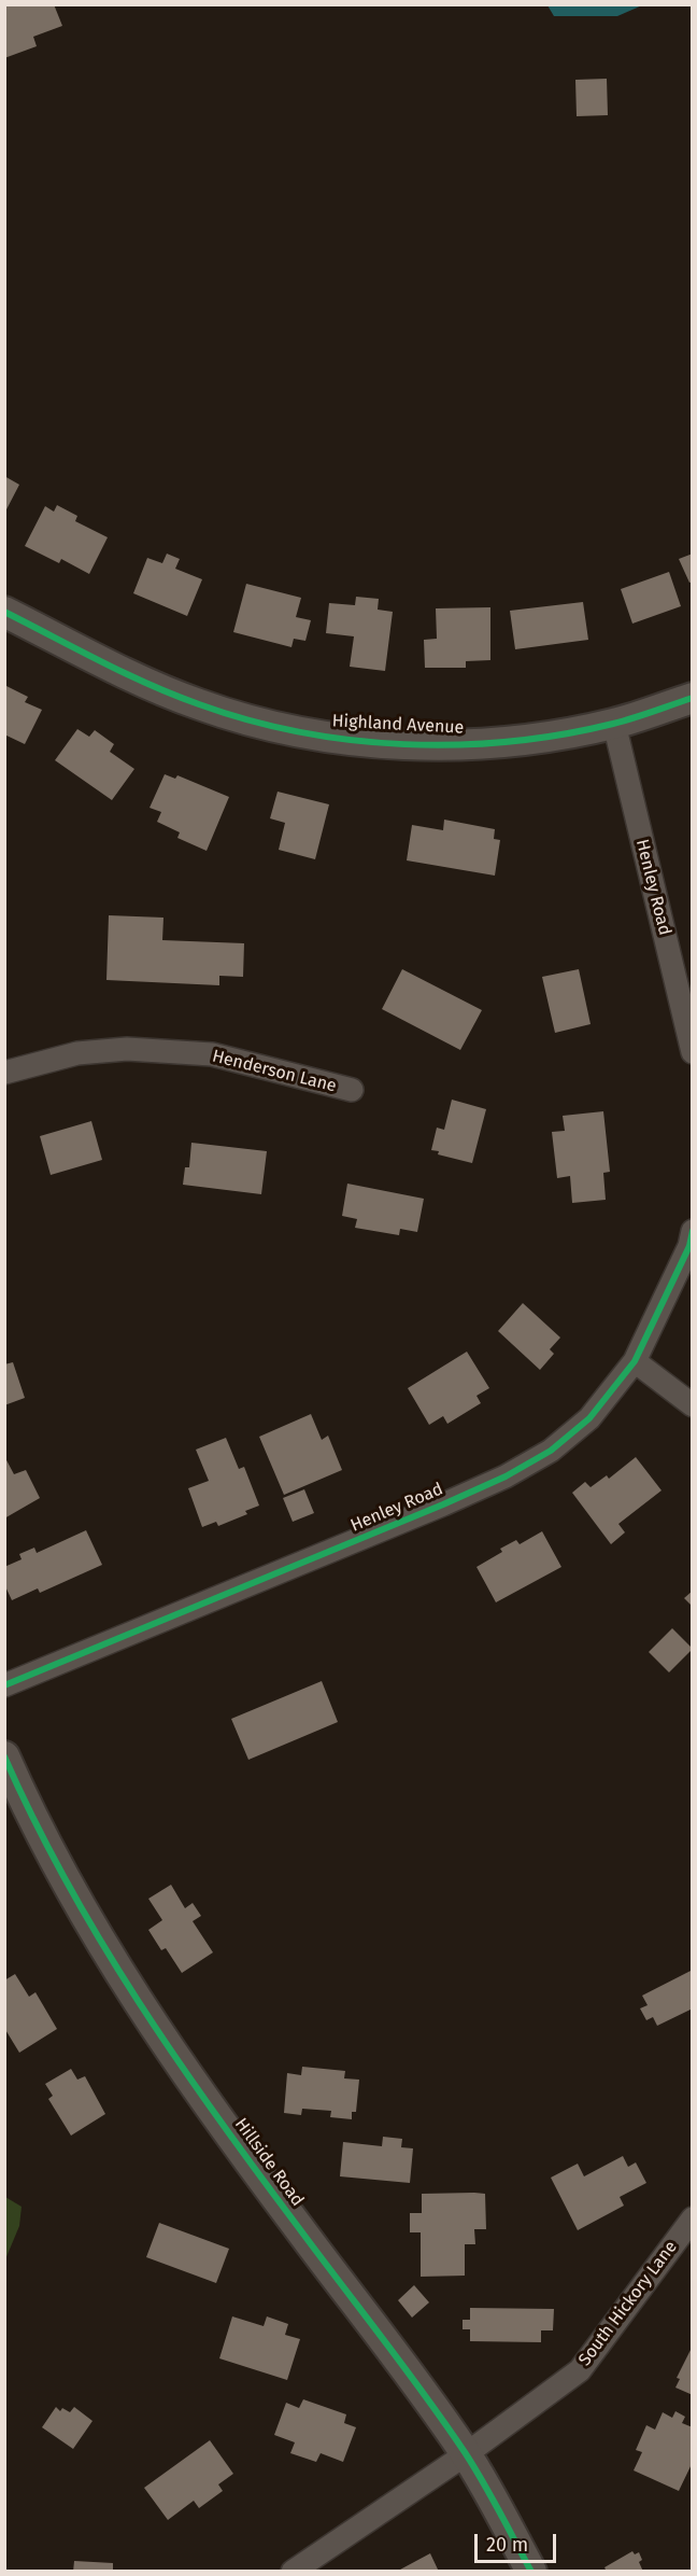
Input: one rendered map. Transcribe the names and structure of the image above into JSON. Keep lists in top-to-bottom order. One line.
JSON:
{"streets":{"street":["Highland Avenue","Henley Road","Henderson Lane","Hillside Road","South Hickory Lane"]},"crossings":[["Highland Avenue","Henley Road"],["Hillside Road","South Hickory Lane"]],"scale_bar":"20 m"}
